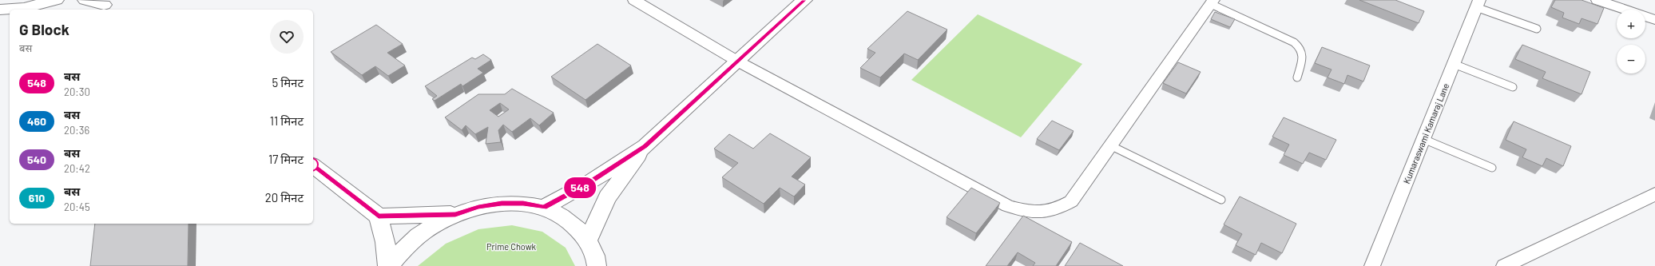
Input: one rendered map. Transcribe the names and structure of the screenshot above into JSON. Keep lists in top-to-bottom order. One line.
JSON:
{"streets":{"street":["Kumaraswami Kamaraj Lane"]},"parks":["Prime Chowk"],"lines":["bus line 548"],"page":{"on_map":"548","map_buttons":["+","−"],"heading":["G Block","बस"],"list":[{"mark":"548","name":"बस","note":"20:30","value":"5 मिनट"},{"mark":"460","name":"बस","note":"20:36","value":"11 मिनट"},{"mark":"540","name":"बस","note":"20:42","value":"17 मिनट"},{"mark":"610","name":"बस","note":"20:45","value":"20 मिनट"}]}}
